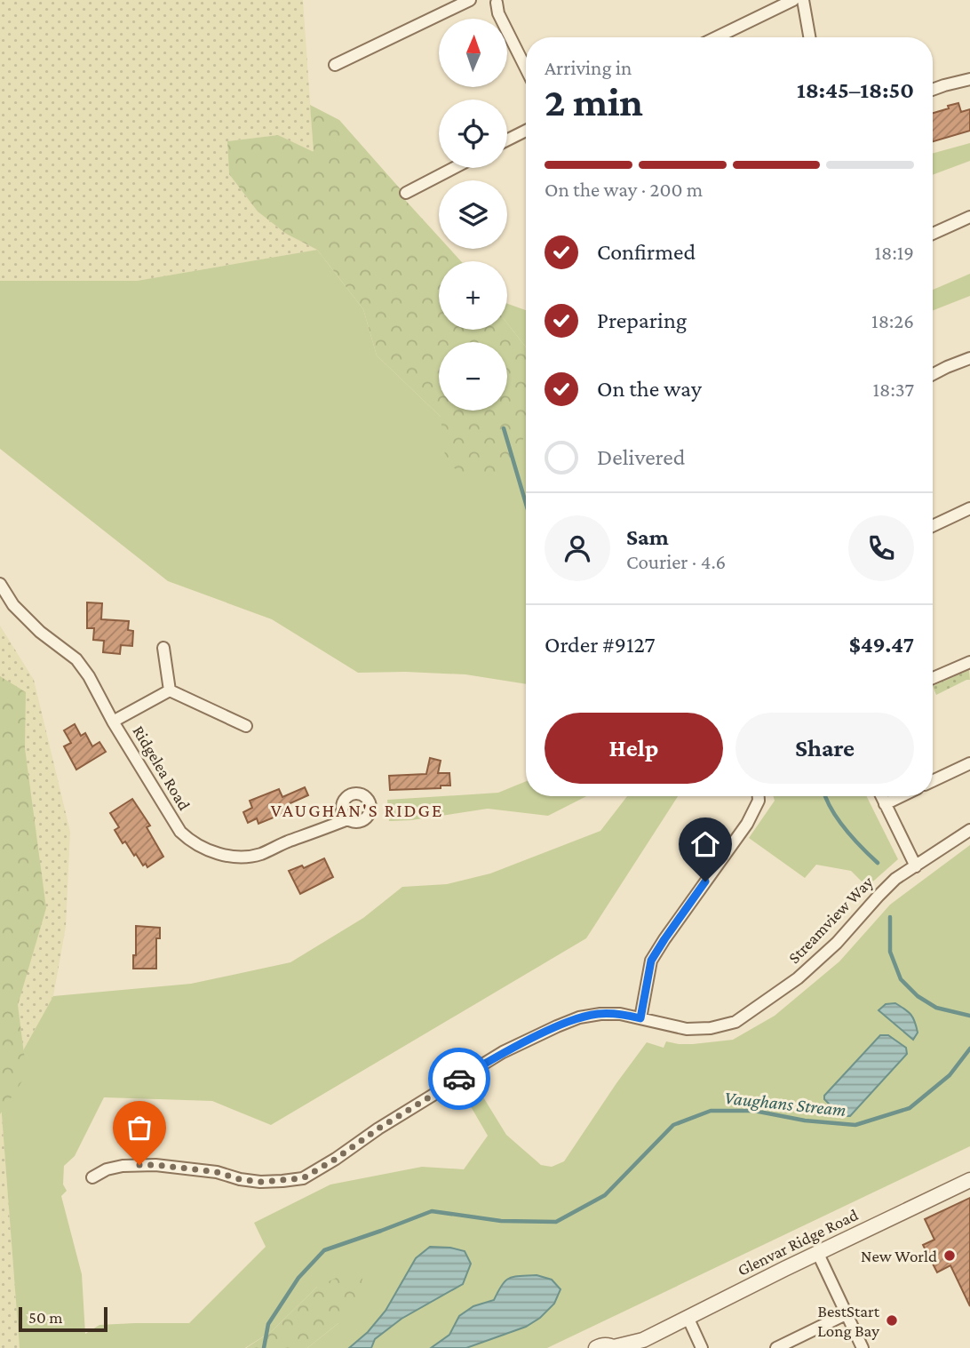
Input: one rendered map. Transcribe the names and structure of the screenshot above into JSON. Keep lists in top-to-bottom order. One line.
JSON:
{"streets":{"street":["Ridgelea Road","Streamview Way","Glenvar Ridge Road"]},"districts":["VAUGHAN'S RIDGE"],"water":["Vaughans Stream"],"places":["New World","BestStart Long Bay"],"scale_bar":"50 m","north":"top","page":{"map_buttons":["+","−"],"heading":["2 min","Arriving in","18:45–18:50"],"panel":["Sam","Courier · 4.6","Order #9127","$49.47"],"bar":"On the way · 200 m","list":[["Confirmed","18:19"],["Preparing","18:26"],["On the way","18:37"],"Delivered"],"buttons":["Help","Share"],"scale":"50 m"}}
